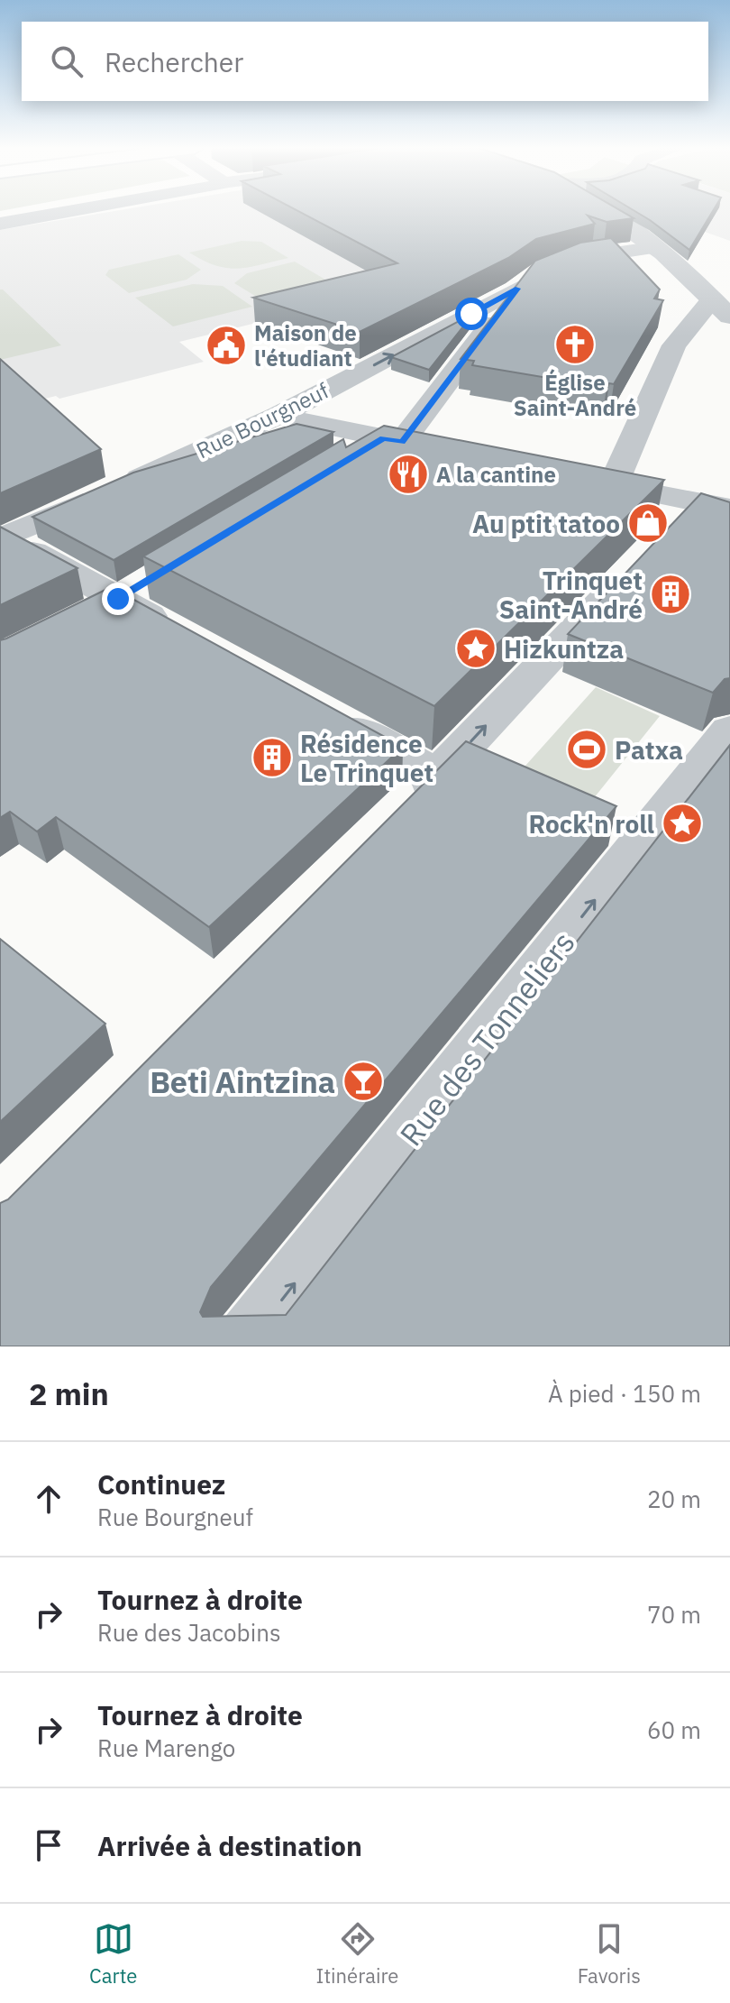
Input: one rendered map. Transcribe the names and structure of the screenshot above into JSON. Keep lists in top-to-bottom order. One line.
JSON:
{"streets":{"street":["Rue Bourgneuf","Rue des Tonneliers"]},"places":{"church":["Église Saint-André"],"public building":["Maison de l'étudiant"],"restaurant":["A la cantine"],"shop":["Au ptit tatoo"],"building":["Trinquet Saint-André","Résidence Le Trinquet"],"place":["Hizkuntza","Rock'n roll"],"sports":["Patxa"],"bar":["Beti Aintzina"]},"page":{"search":"Rechercher","heading":["2 min","À pied · 150 m"],"list":[["Continuez","Rue Bourgneuf","20 m"],["Tournez à droite","Rue des Jacobins","70 m"],["Tournez à droite","Rue Marengo","60 m"],"Arrivée à destination"],"nav":["Carte","Itinéraire","Favoris"]}}
